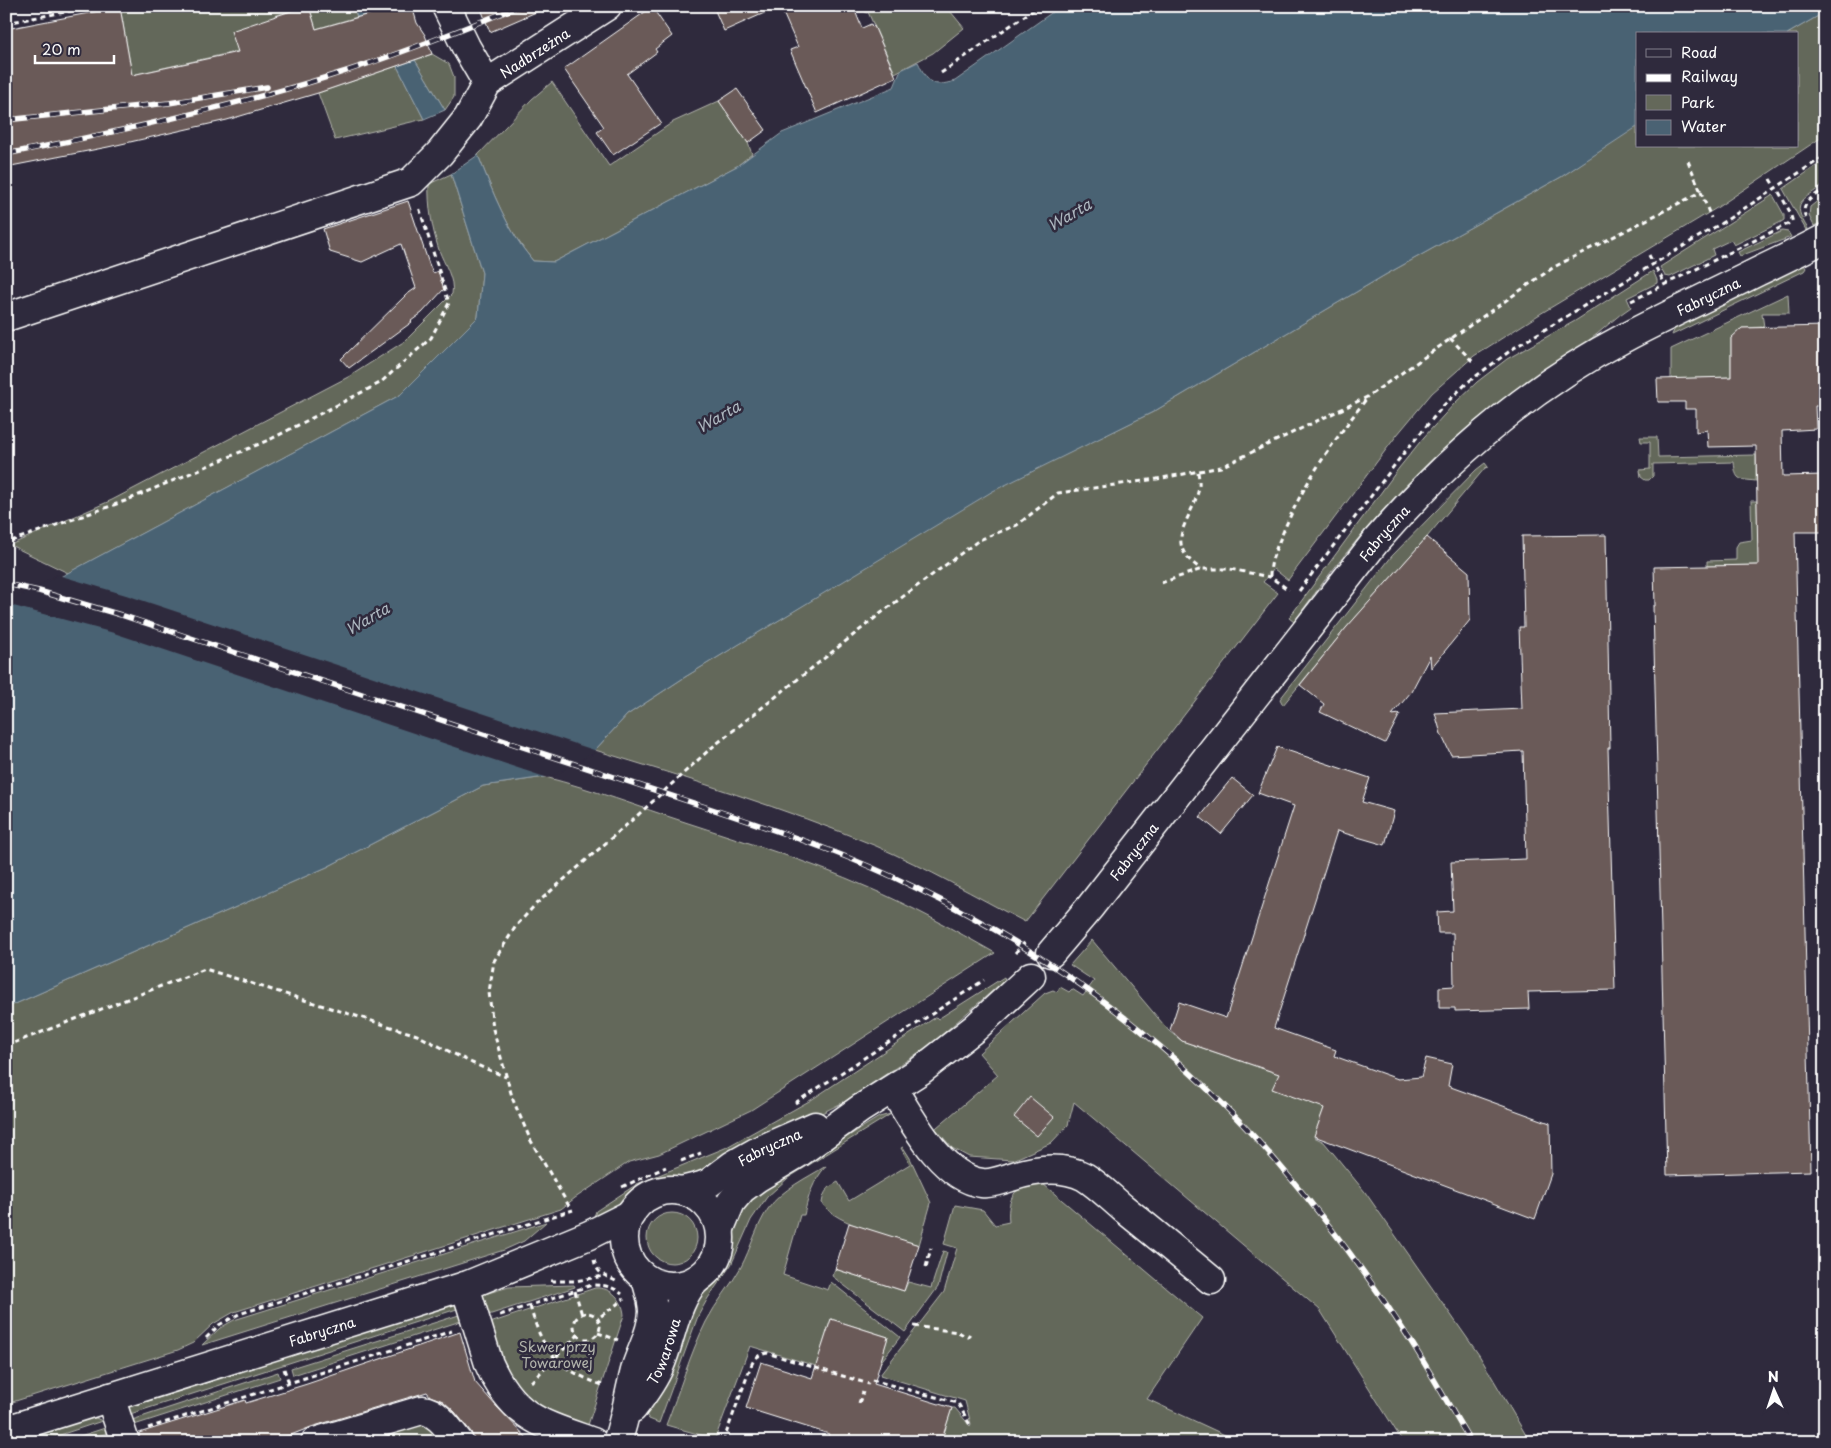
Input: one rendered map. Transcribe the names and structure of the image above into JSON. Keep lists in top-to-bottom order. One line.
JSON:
{"streets":{"street":["Nadbrzeżna","Fabryczna","Towarowa"]},"crossings":[["Fabryczna","Towarowa"]],"water":["Warta"],"parks":["Skwer przy Towarowej"],"legend":["Road","Railway","Park","Water"],"scale_bar":"20 m","north":"top"}
